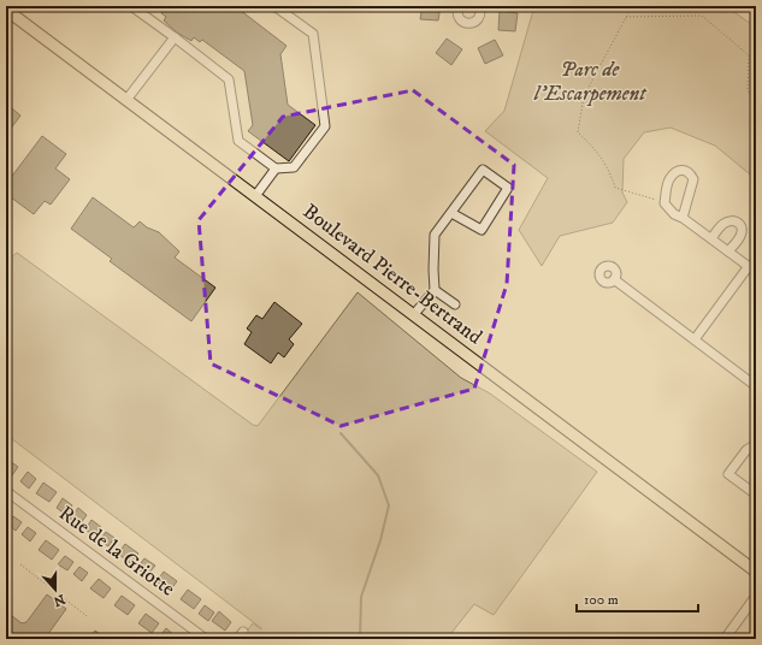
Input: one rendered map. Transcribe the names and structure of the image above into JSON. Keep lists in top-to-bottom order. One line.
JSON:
{"streets":{"main road":["Boulevard Pierre-Bertrand"],"street":["Rue de la Griotte"]},"parks":["Parc de l'Escarpement"],"scale_bar":"100 m","north":"bottom"}
